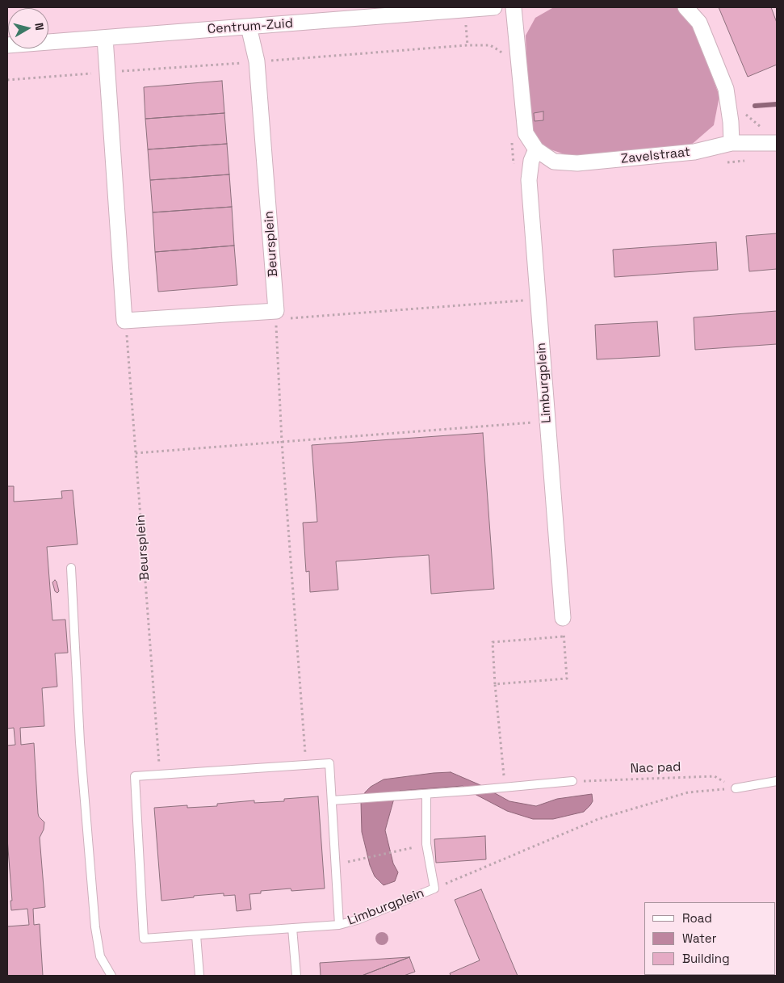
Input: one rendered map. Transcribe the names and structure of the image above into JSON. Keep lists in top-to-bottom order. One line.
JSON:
{"streets":{"street":["Centrum-Zuid","Zavelstraat","Beursplein","Limburgplein"],"path":["Nac pad"]},"crossings":[["Centrum-Zuid","Beursplein"],["Zavelstraat","Limburgplein"],["Beursplein","Limburgplein"]],"legend":["Road","Water","Building"],"north":"right"}
